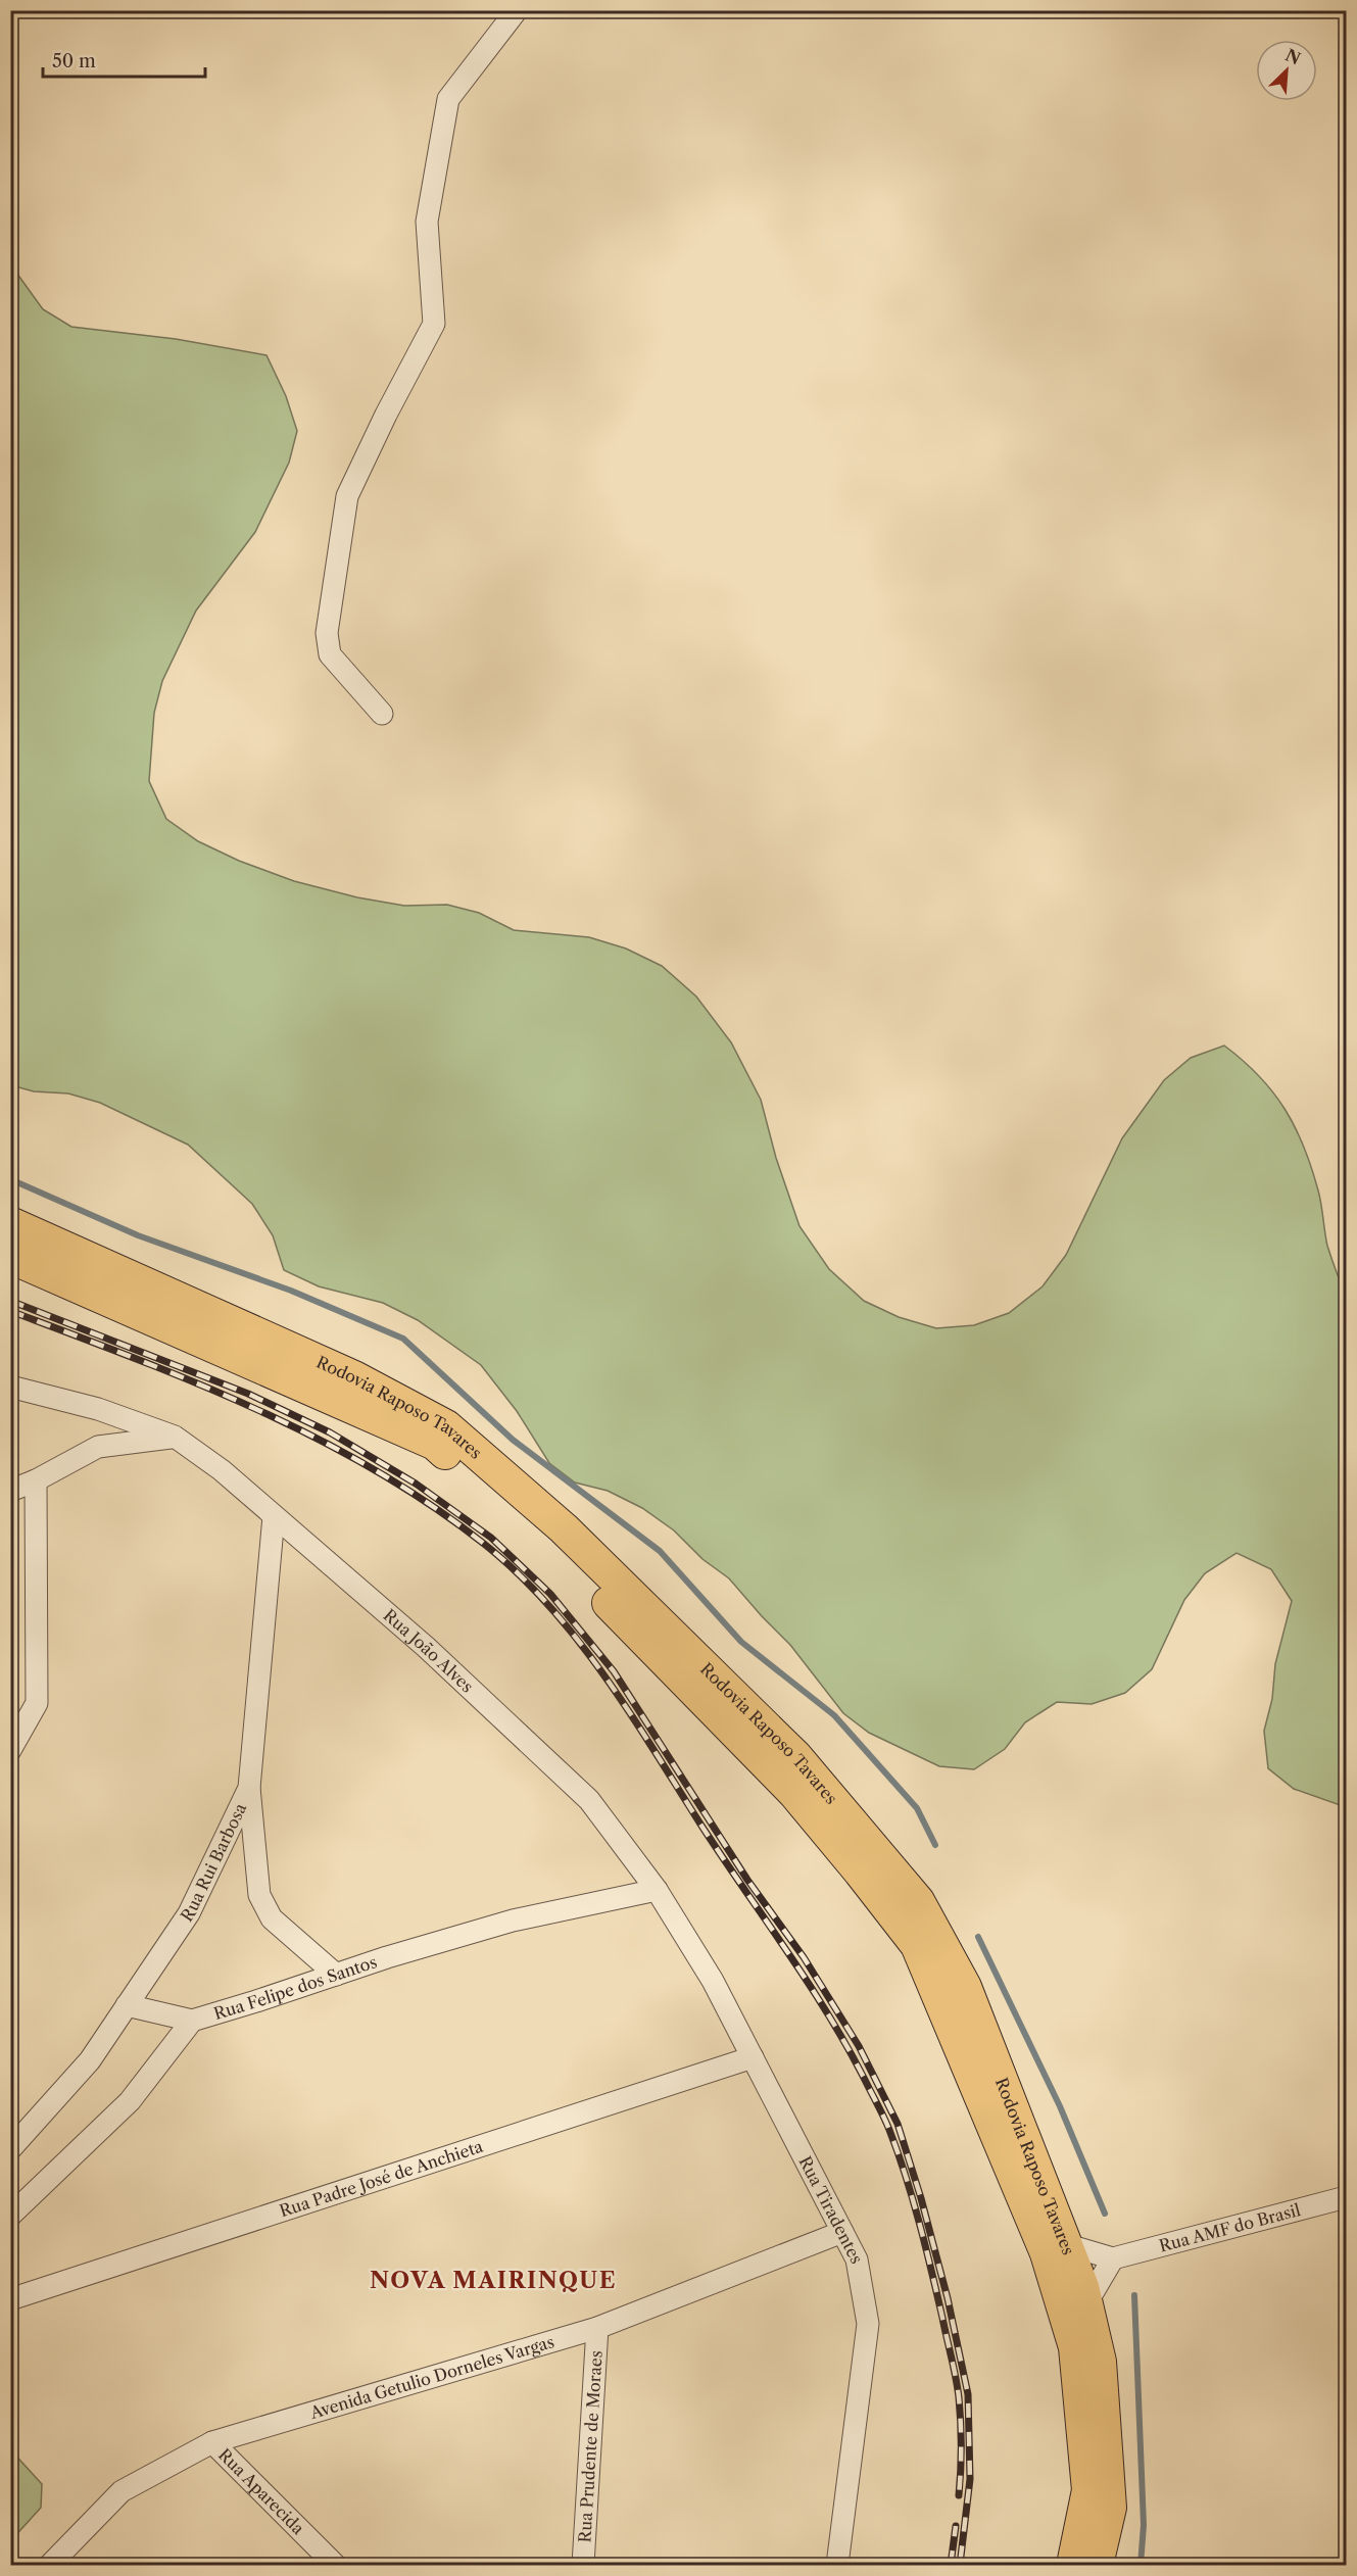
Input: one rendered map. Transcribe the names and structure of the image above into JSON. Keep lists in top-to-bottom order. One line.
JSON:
{"streets":{"highway":["Rodovia Raposo Tavares"],"street":["Rua João Alves","Rua Rui Barbosa","Rua Felipe dos Santos","Rua Padre José de Anchieta","Rua Tiradentes","Rua AMF do Brasil","Avenida Getulio Dorneles Vargas","Rua Prudente de Moraes","Rua Aparecida"]},"crossings":[["Rua João Alves","Rua Rui Barbosa"],["Rua João Alves","Rua Felipe dos Santos"],["Rua João Alves","Rua Tiradentes"],["Rua Felipe dos Santos","Rua Tiradentes"],["Rua Padre José de Anchieta","Rua Tiradentes"],["Rua Tiradentes","Avenida Getulio Dorneles Vargas"],["Avenida Getulio Dorneles Vargas","Rua Prudente de Moraes"],["Avenida Getulio Dorneles Vargas","Rua Aparecida"]],"districts":["NOVA MAIRINQUE"],"scale_bar":"50 m","north":"top right"}
